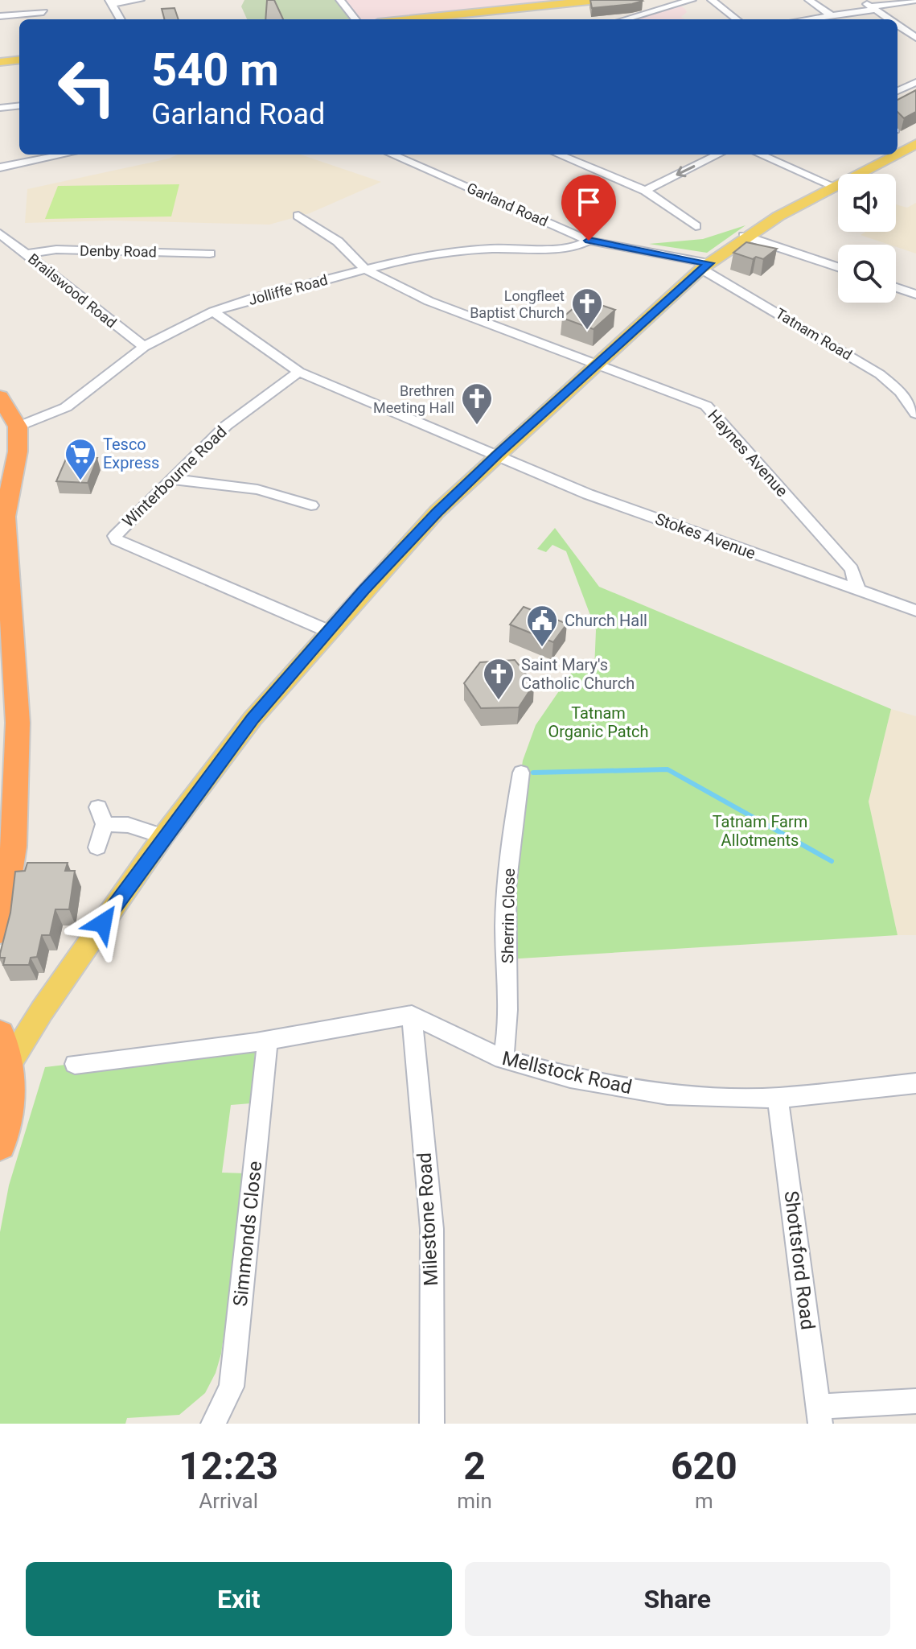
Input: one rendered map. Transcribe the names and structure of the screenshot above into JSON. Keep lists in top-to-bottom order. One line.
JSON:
{"streets":{"street":["Garland Road","Denby Road","Jolliffe Road","Brailswood Road","Tatnam Road","Haynes Avenue","Winterbourne Road","Stokes Avenue","Sherrin Close","Mellstock Road","Milestone Road","Simmonds Close","Shottsford Road"]},"crossings":[["Garland Road","Jolliffe Road"],["Garland Road","Tatnam Road"],["Denby Road","Brailswood Road"],["Jolliffe Road","Brailswood Road"],["Jolliffe Road","Haynes Avenue"],["Jolliffe Road","Stokes Avenue"],["Haynes Avenue","Stokes Avenue"],["Winterbourne Road","Stokes Avenue"],["Sherrin Close","Mellstock Road"],["Mellstock Road","Milestone Road"],["Mellstock Road","Shottsford Road"]],"parks":["Tatnam Organic Patch","Tatnam Farm Allotments"],"places":{"church":["Longfleet Baptist Church","Brethren Meeting Hall","Saint Mary's Catholic Church"],"supermarket":["Tesco Express"],"public building":["Church Hall"]},"page":{"turn":["540 m","Garland Road"],"eta":["12:23","Arrival","2","min","620","m"],"buttons":["Exit","Share"]}}
